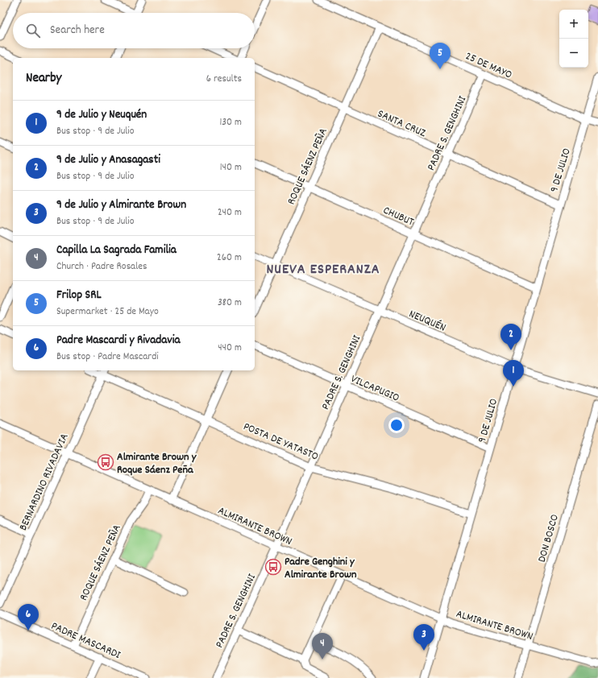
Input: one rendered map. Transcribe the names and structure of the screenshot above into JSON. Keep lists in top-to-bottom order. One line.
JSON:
{"streets":{"street":["25 DE MAYO","SANTA CRUZ","PADRE S. GENGHINI","ROQUE SÁENZ PEÑA","9 DE JULIO","CHUBUT","NEUQUÉN","VILCAPUGIO","POSTA DE YATASTO","BERNARDINO RIVADAVIA","ALMIRANTE BROWN","DON BOSCO","PADRE MASCARDI"]},"crossings":[["25 DE MAYO","PADRE S. GENGHINI"],["25 DE MAYO","ROQUE SÁENZ PEÑA"],["25 DE MAYO","9 DE JULIO"],["SANTA CRUZ","PADRE S. GENGHINI"],["SANTA CRUZ","ROQUE SÁENZ PEÑA"],["SANTA CRUZ","9 DE JULIO"],["PADRE S. GENGHINI","CHUBUT"],["PADRE S. GENGHINI","NEUQUÉN"],["PADRE S. GENGHINI","VILCAPUGIO"],["PADRE S. GENGHINI","POSTA DE YATASTO"],["PADRE S. GENGHINI","ALMIRANTE BROWN"],["ROQUE SÁENZ PEÑA","CHUBUT"],["ROQUE SÁENZ PEÑA","NEUQUÉN"],["ROQUE SÁENZ PEÑA","ALMIRANTE BROWN"],["ROQUE SÁENZ PEÑA","PADRE MASCARDI"],["9 DE JULIO","CHUBUT"],["9 DE JULIO","NEUQUÉN"],["9 DE JULIO","VILCAPUGIO"],["9 DE JULIO","POSTA DE YATASTO"],["9 DE JULIO","ALMIRANTE BROWN"],["POSTA DE YATASTO","BERNARDINO RIVADAVIA"],["BERNARDINO RIVADAVIA","ALMIRANTE BROWN"],["ALMIRANTE BROWN","DON BOSCO"]],"districts":["NUEVA ESPERANZA"],"places":{"bus stop":["Almirante Brown y Roque Sáenz Peña","Padre Genghini y Almirante Brown"]},"page":{"map_buttons":["+","−"],"search":"Search here","pins":["5","2","1","6","3","4"],"heading":["Nearby","6 results"],"list":[{"mark":"1","name":"9 de Julio y Neuquén","note":"Bus stop · 9 de Julio","value":"130 m"},{"mark":"2","name":"9 de Julio y Anasagasti","note":"Bus stop · 9 de Julio","value":"140 m"},{"mark":"3","name":"9 de Julio y Almirante Brown","note":"Bus stop · 9 de Julio","value":"240 m"},{"mark":"4","name":"Capilla La Sagrada Familia","note":"Church · Padre Rosales","value":"260 m"},{"mark":"5","name":"Frilop SRL","note":"Supermarket · 25 de Mayo","value":"380 m"},{"mark":"6","name":"Padre Mascardi y Rivadavia","note":"Bus stop · Padre Mascardi","value":"440 m"}]}}
